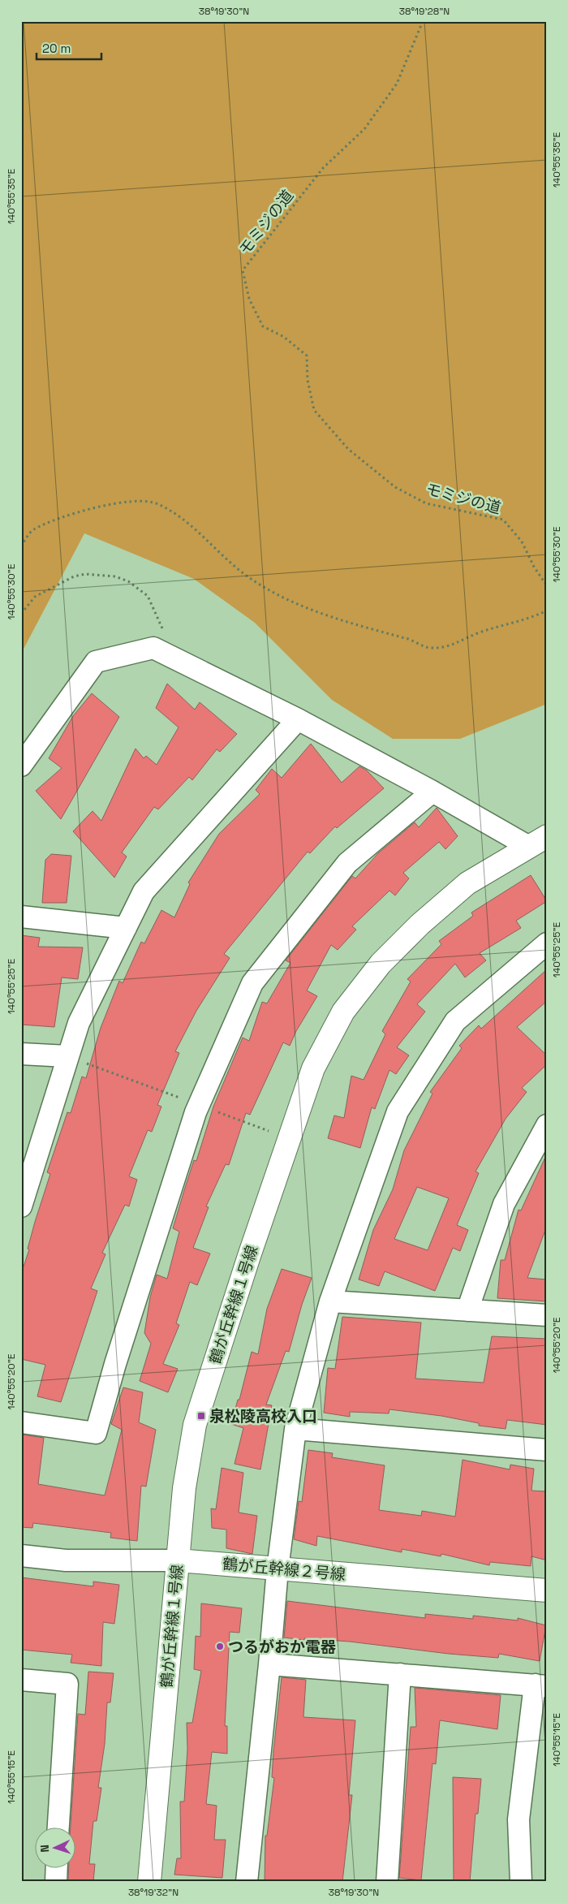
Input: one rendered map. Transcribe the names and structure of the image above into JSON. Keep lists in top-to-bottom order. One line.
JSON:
{"streets":{"street":["鶴が丘幹線１号線","鶴が丘幹線２号線"],"path":["モミジの道"]},"crossings":[["鶴が丘幹線１号線","鶴が丘幹線２号線"]],"places":{"transit":["泉松陵高校入口"],"other":["つるがおか電器"]},"scale_bar":"20 m","north":"left","coordinates":["38°19'30\"N","38°19'28\"N","140°55'35\"E","140°55'30\"E","140°55'25\"E","140°55'20\"E","140°55'15\"E","38°19'32\"N"]}
